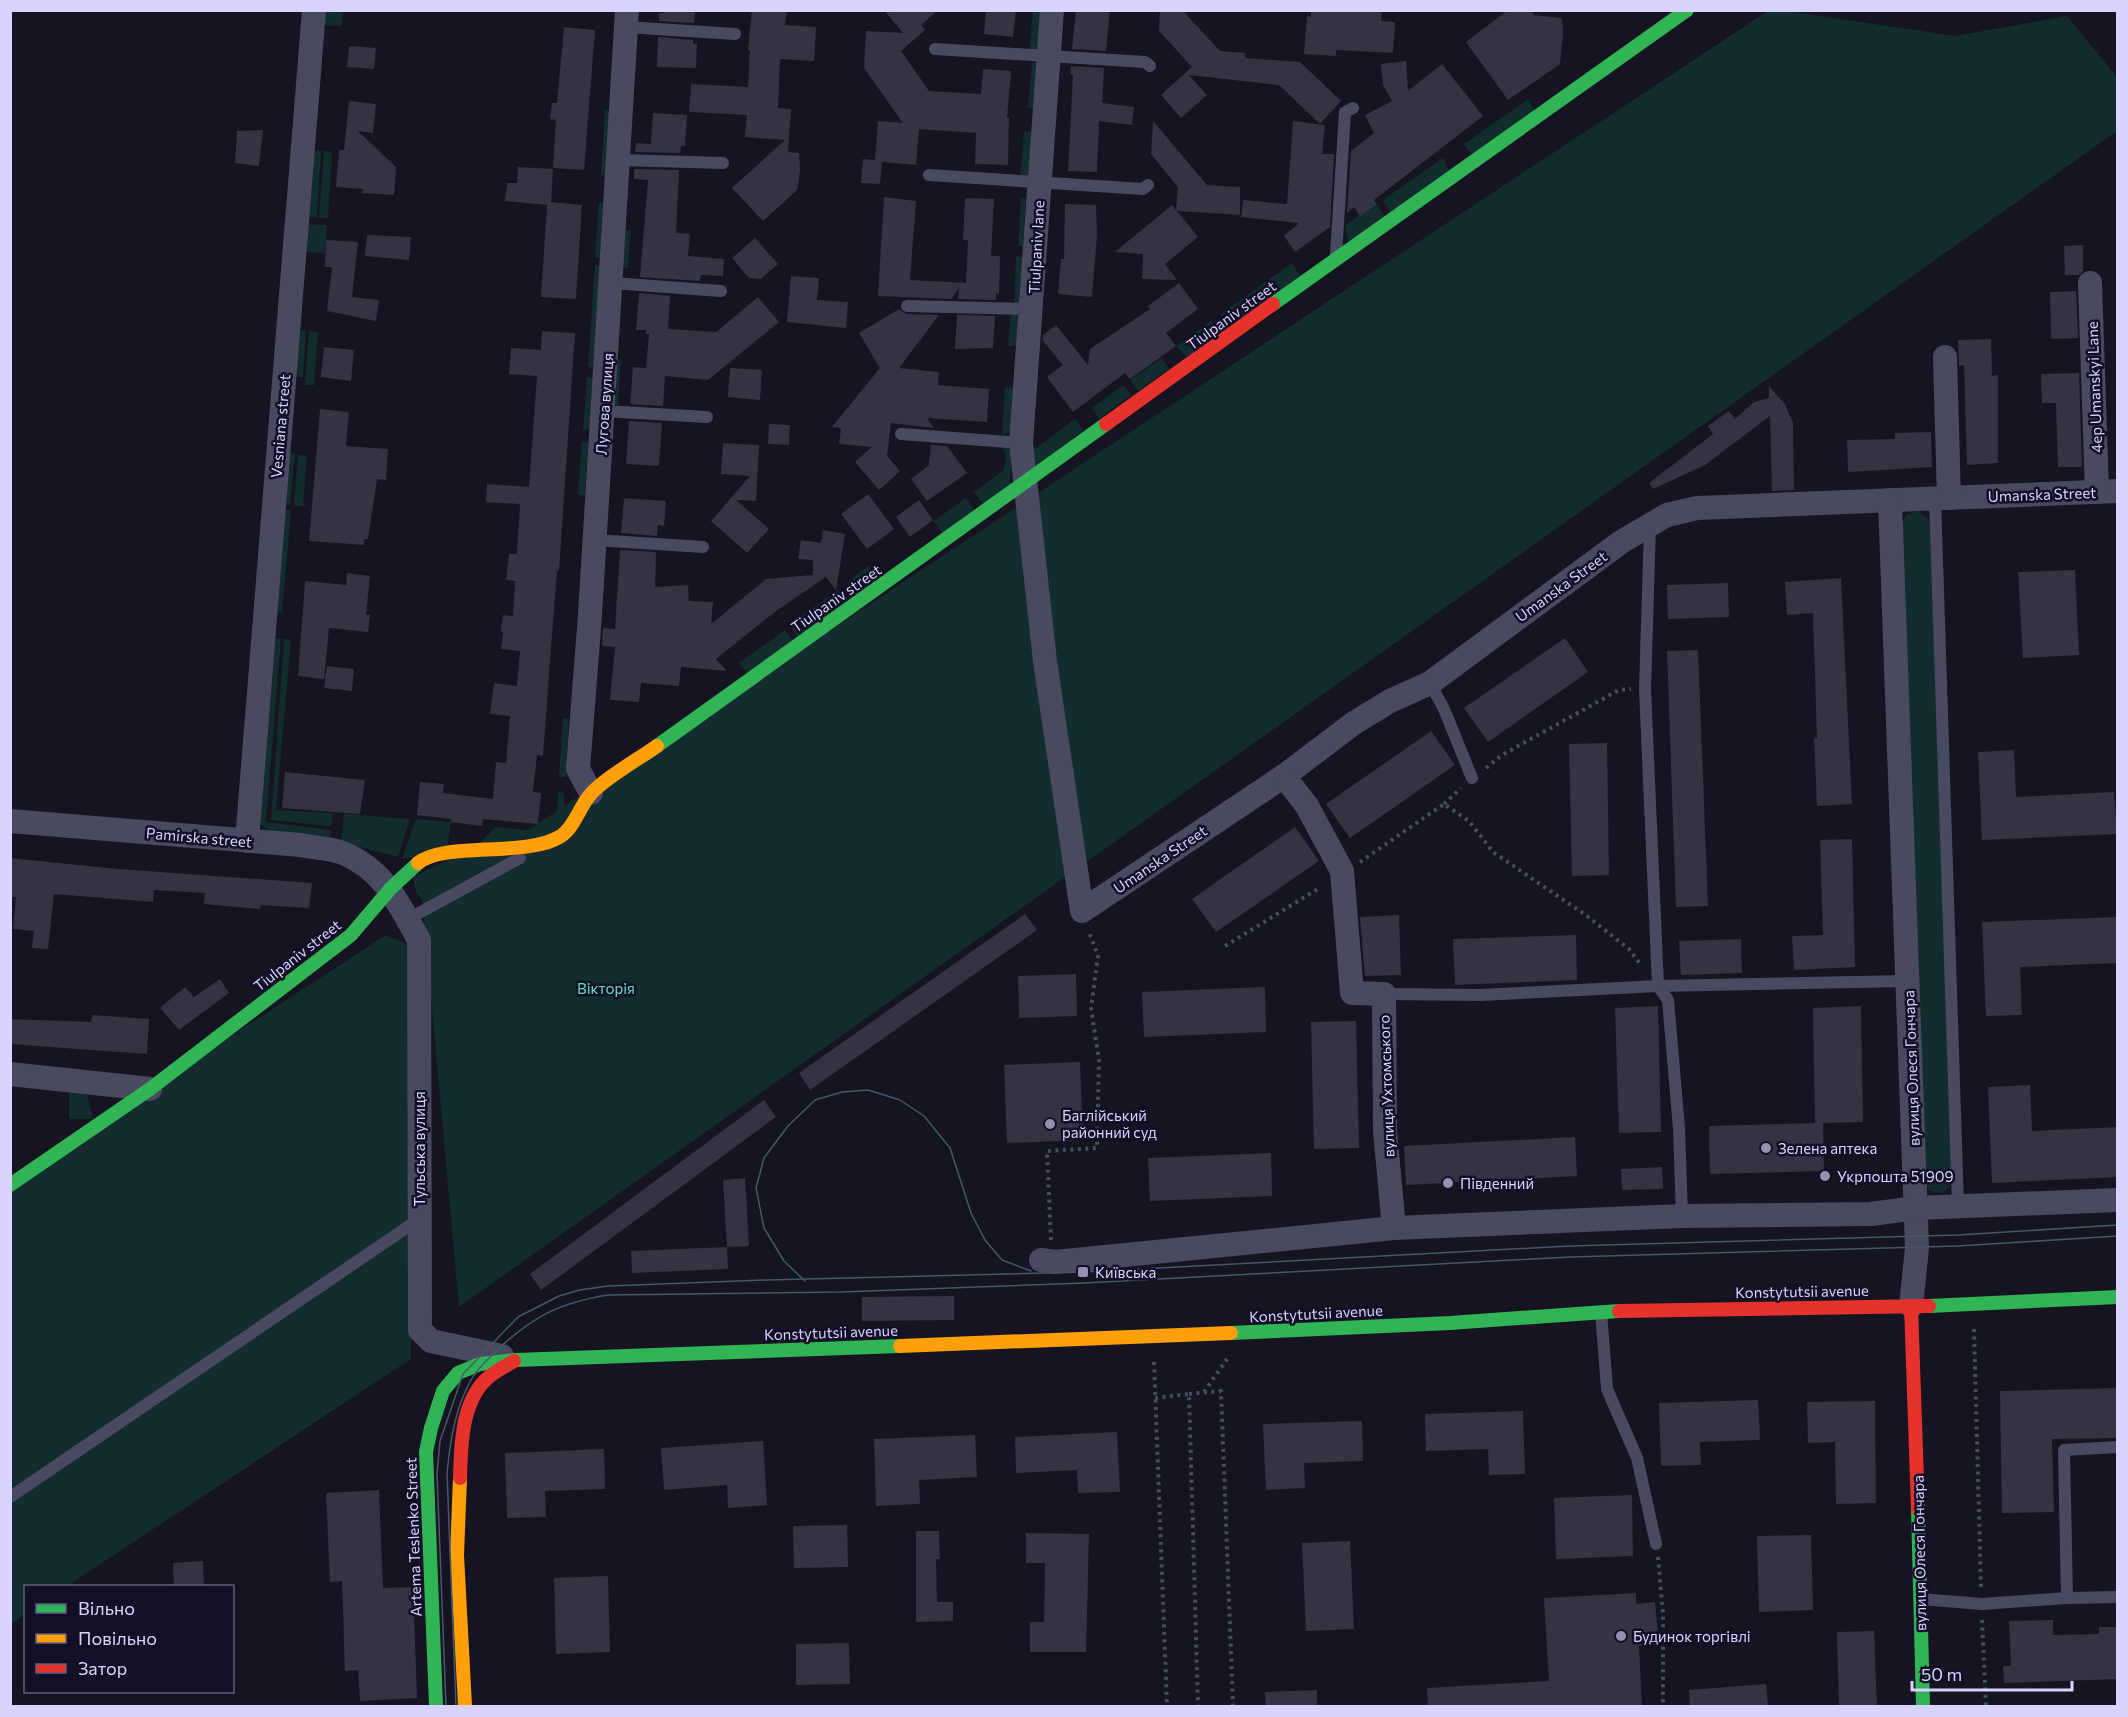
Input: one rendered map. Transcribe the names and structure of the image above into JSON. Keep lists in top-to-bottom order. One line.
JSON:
{"streets":{"street":["Tiulpaniv lane","Tiulpaniv street","4ер Umanskyi Lane","Лугова вулиця","Vesniana street","Umanska Street","Pamirska street","вулиця Олеся Гончара","вулиця Ухтомського","Тульська вулиця","Konstytutsii avenue","Artema Teslenko Street"]},"crossings":[["Tiulpaniv lane","Tiulpaniv street"],["Tiulpaniv lane","Umanska Street"],["Tiulpaniv street","Лугова вулиця"],["Tiulpaniv street","Pamirska street"],["Tiulpaniv street","Тульська вулиця"],["4ер Umanskyi Lane","Umanska Street"],["Vesniana street","Pamirska street"],["Umanska Street","вулиця Олеся Гончара"],["Umanska Street","вулиця Ухтомського"],["Pamirska street","Тульська вулиця"],["вулиця Олеся Гончара","Konstytutsii avenue"],["Тульська вулиця","Konstytutsii avenue"],["Тульська вулиця","Artema Teslenko Street"],["Konstytutsii avenue","Artema Teslenko Street"]],"parks":["Вікторія"],"places":{"other":["Баглійський районний суд","Зелена аптека","Укрпошта 51909","Південний","Будинок торгівлі"],"transit":["Київська"]},"legend":["Вільно","Повільно","Затор"],"scale_bar":"50 m"}
